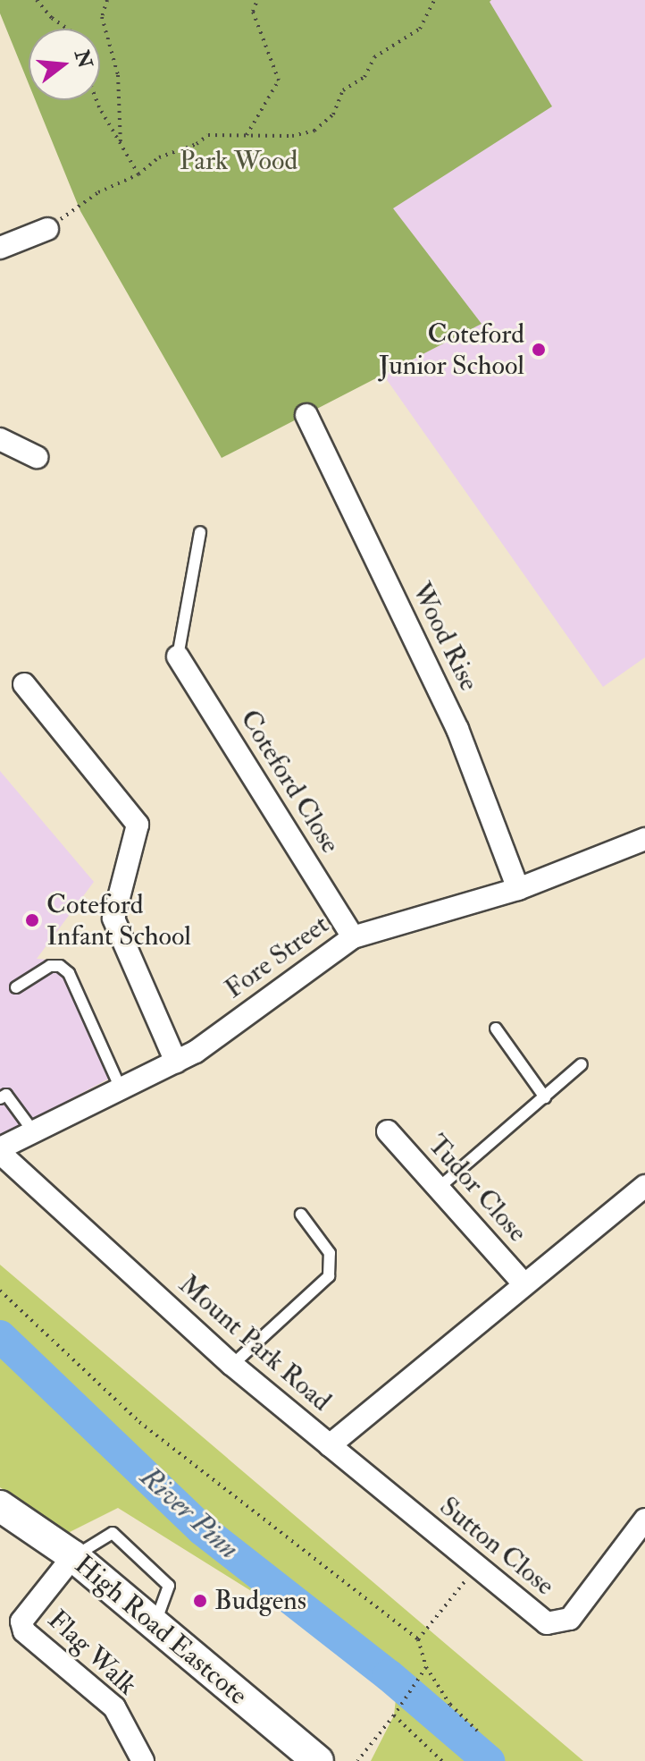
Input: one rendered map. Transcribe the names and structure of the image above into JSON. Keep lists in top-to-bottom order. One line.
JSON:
{"streets":{"main road":["High Road Eastcote"],"street":["Wood Rise","Coteford Close","Fore Street","Tudor Close","Mount Park Road","Sutton Close","Flag Walk"]},"crossings":[["Wood Rise","Fore Street"],["Coteford Close","Fore Street"],["Fore Street","Mount Park Road"],["Tudor Close","Mount Park Road"],["Mount Park Road","Sutton Close"],["High Road Eastcote","Flag Walk"]],"water":["River Pinn"],"parks":["Park Wood"],"places":["Coteford Junior School","Coteford Infant School","Budgens"],"north":"right"}
